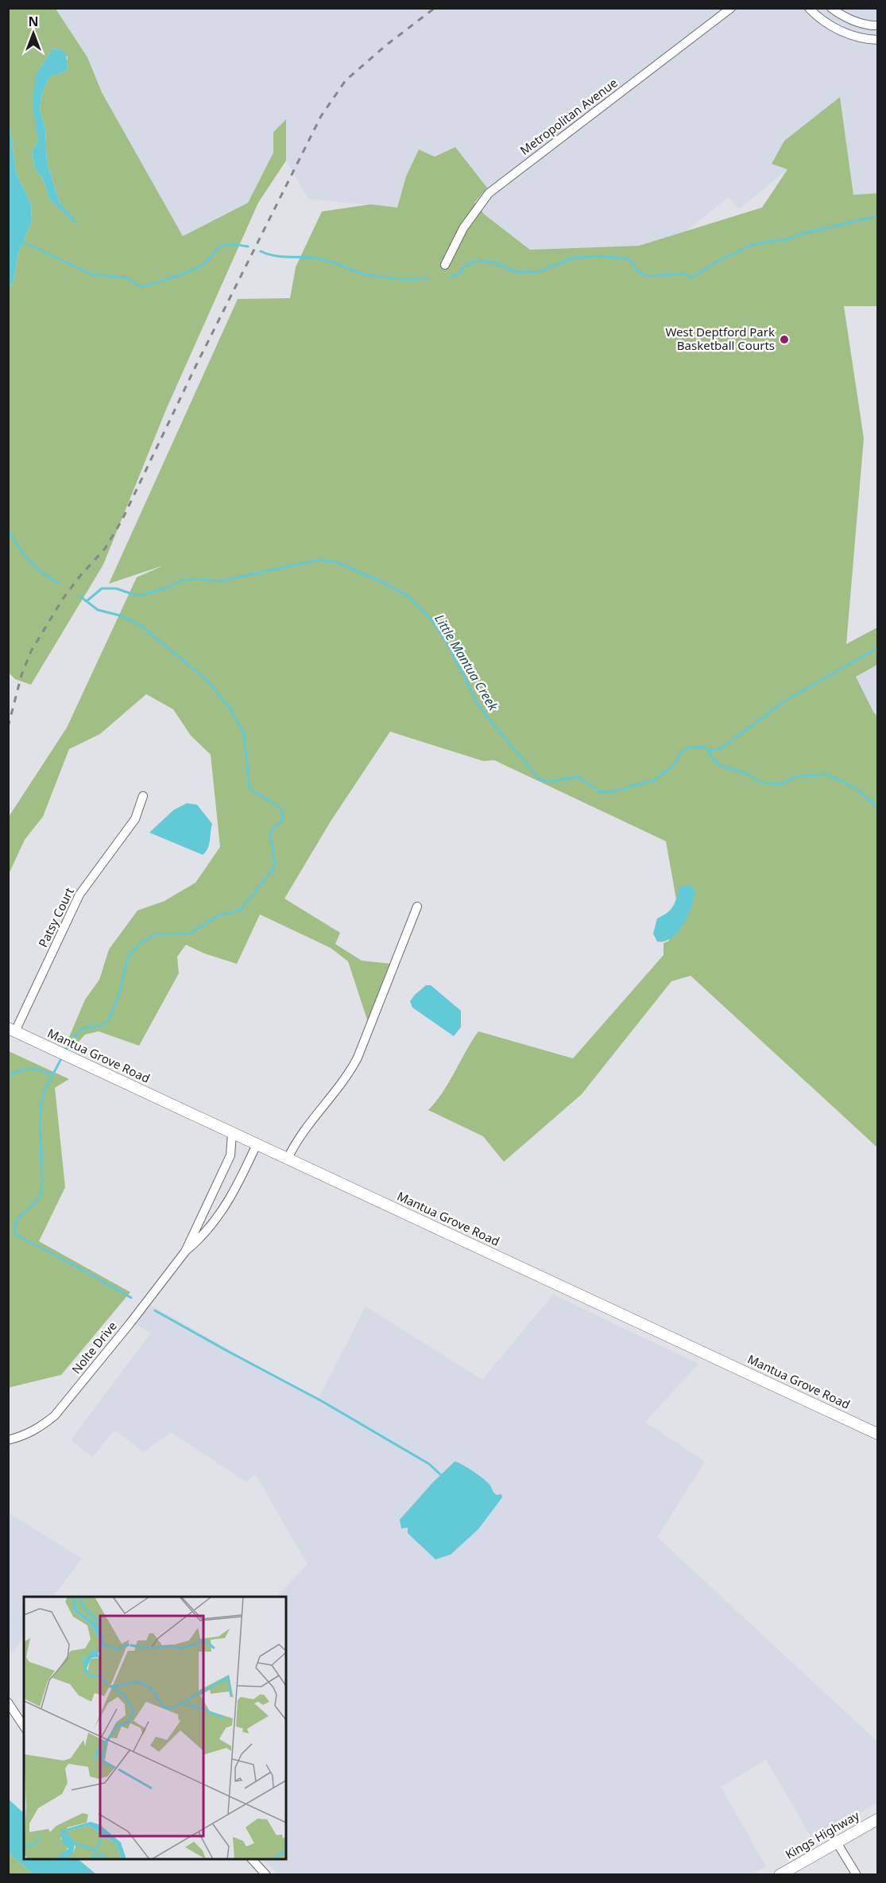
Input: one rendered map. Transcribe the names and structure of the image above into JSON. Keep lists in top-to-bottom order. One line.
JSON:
{"streets":{"main road":["Mantua Grove Road","Kings Highway"],"street":["Metropolitan Avenue","Patsy Court","Nolte Drive"]},"crossings":[["Patsy Court","Mantua Grove Road"],["Mantua Grove Road","Nolte Drive"]],"water":["Little Mantua Creek"],"places":["West Deptford Park Basketball Courts"],"north":"top"}
